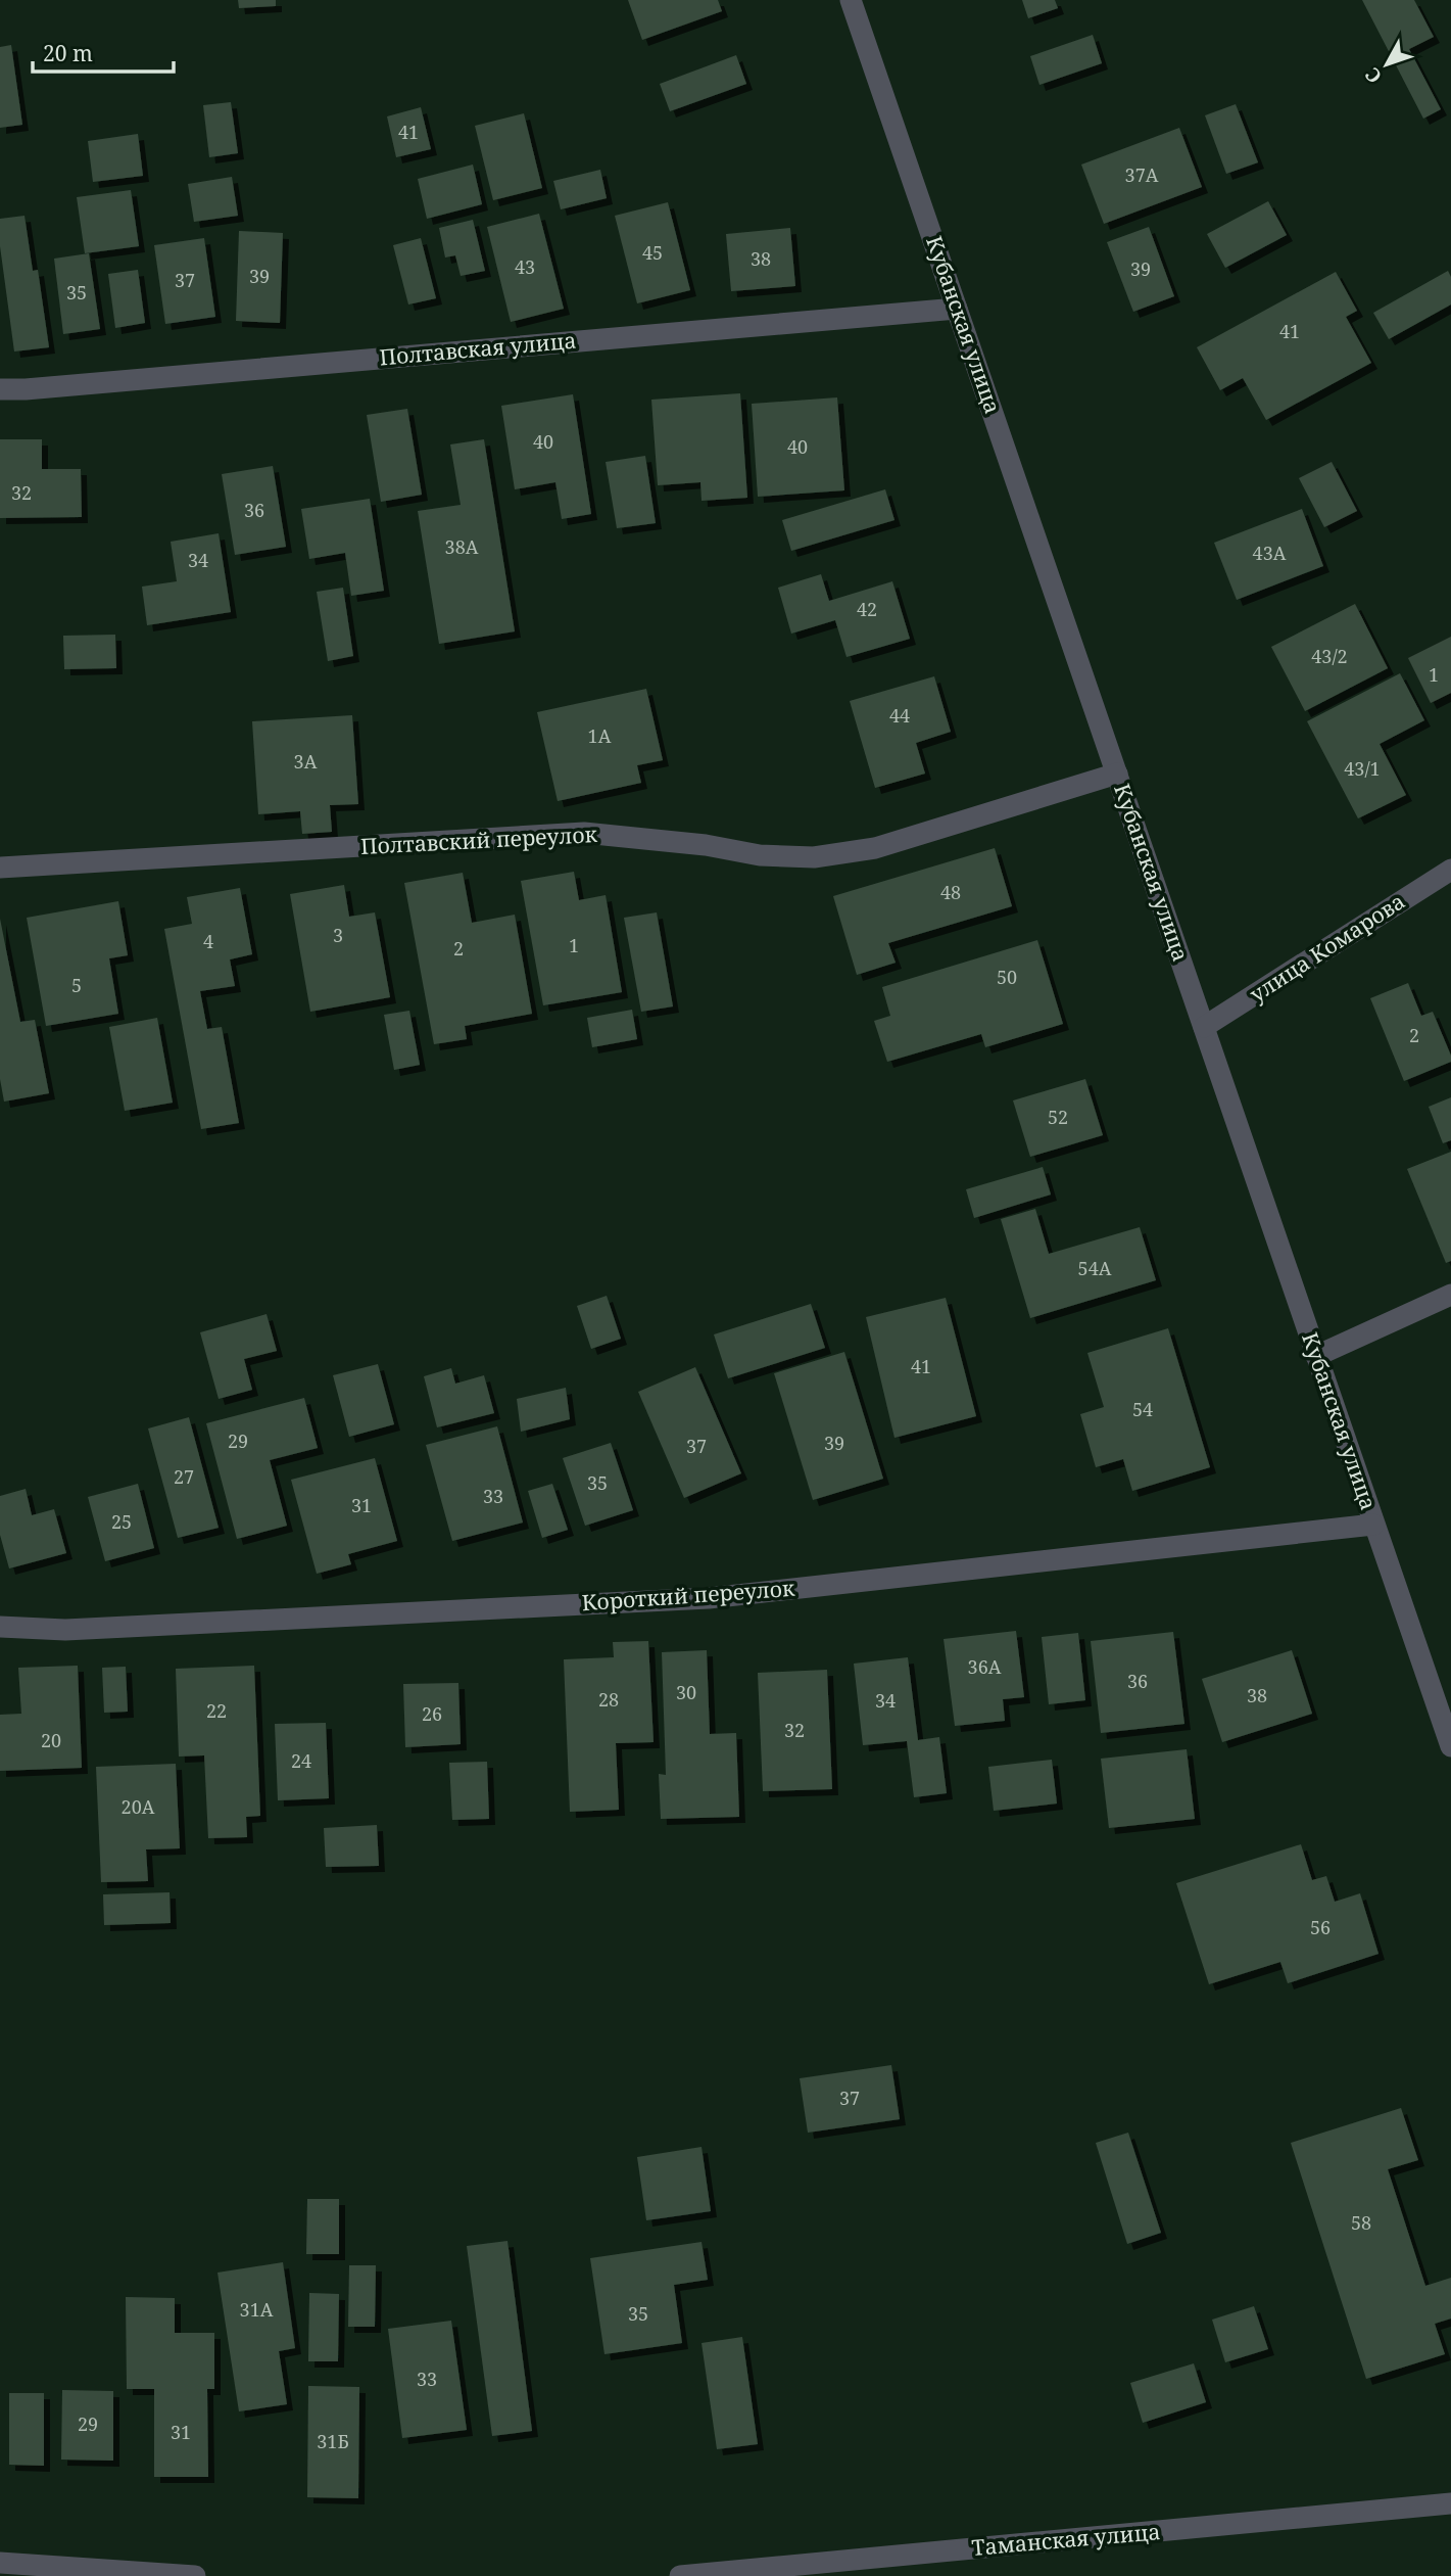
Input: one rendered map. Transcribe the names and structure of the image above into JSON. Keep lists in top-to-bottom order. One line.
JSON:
{"streets":{"street":["Кубанская улица","Полтавская улица","Полтавский переулок","улица Комарова","Короткий переулок","Таманская улица"]},"crossings":[["Кубанская улица","Полтавская улица"],["Кубанская улица","Полтавский переулок"],["Кубанская улица","улица Комарова"],["Кубанская улица","Короткий переулок"]],"house_numbers":["41","37А","45","38","43","39","39","37","35","41","40","40","32","36","38А","43А","34","42","43/2","1","44","1А","3А","43/1","48","3","4","1","2","50","5","2","52","54А","41","54","29","39","37","27","35","33","31","25","36А","36","30","38","28","34","22","26","32","20","24","20А","56","37","58","31А","35","33","29","31","31Б"],"scale_bar":"20 m","north":"bottom left"}
